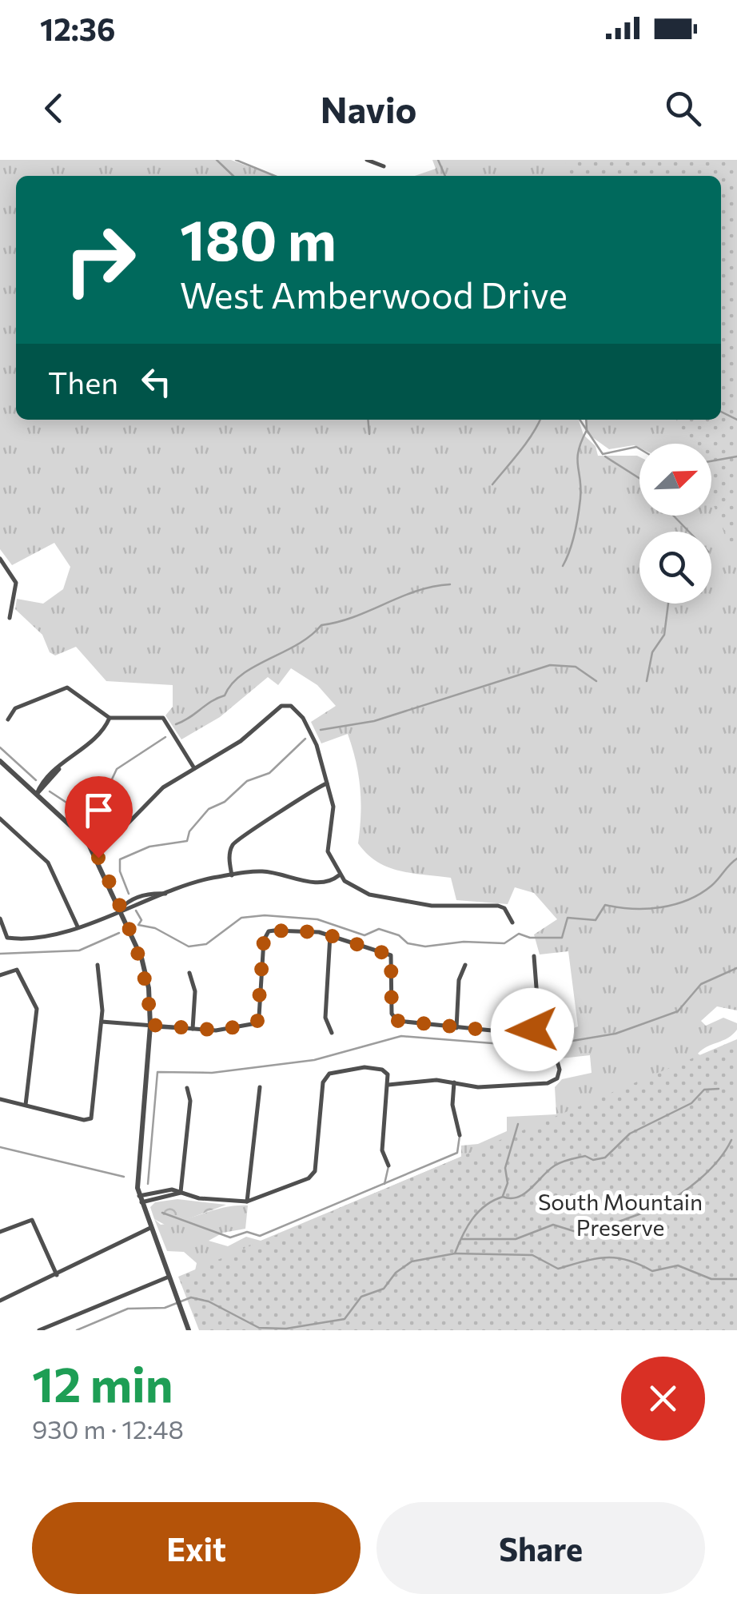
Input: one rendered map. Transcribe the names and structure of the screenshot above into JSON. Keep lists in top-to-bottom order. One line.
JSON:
{"parks":["South Mountain Preserve"],"north":"top right","page":{"status":"12:36","header":"Navio","turn":["180 m","West Amberwood Drive"],"then":"Then","heading":["12 min","930 m · 12:48"],"buttons":["Exit","Share"]}}
